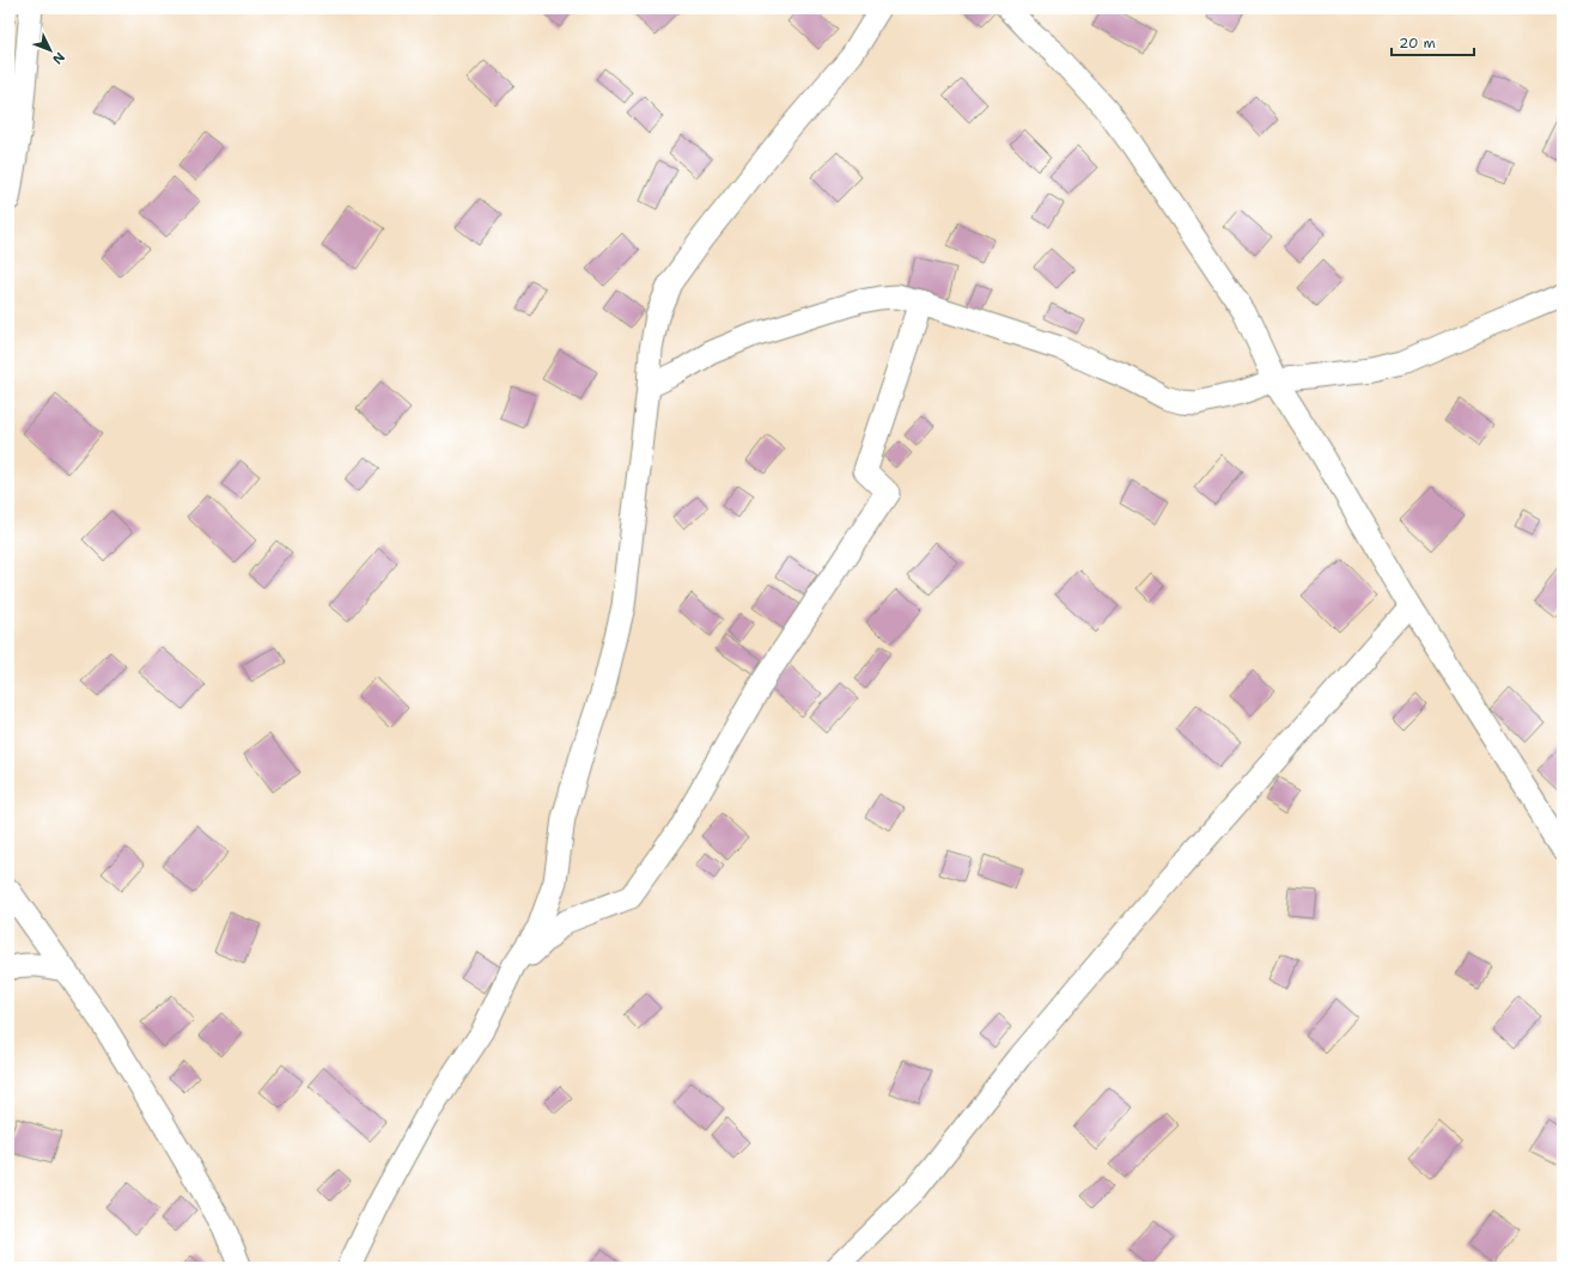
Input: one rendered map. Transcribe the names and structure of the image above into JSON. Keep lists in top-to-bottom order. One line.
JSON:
{"scale_bar":"20 m","north":"bottom right"}
